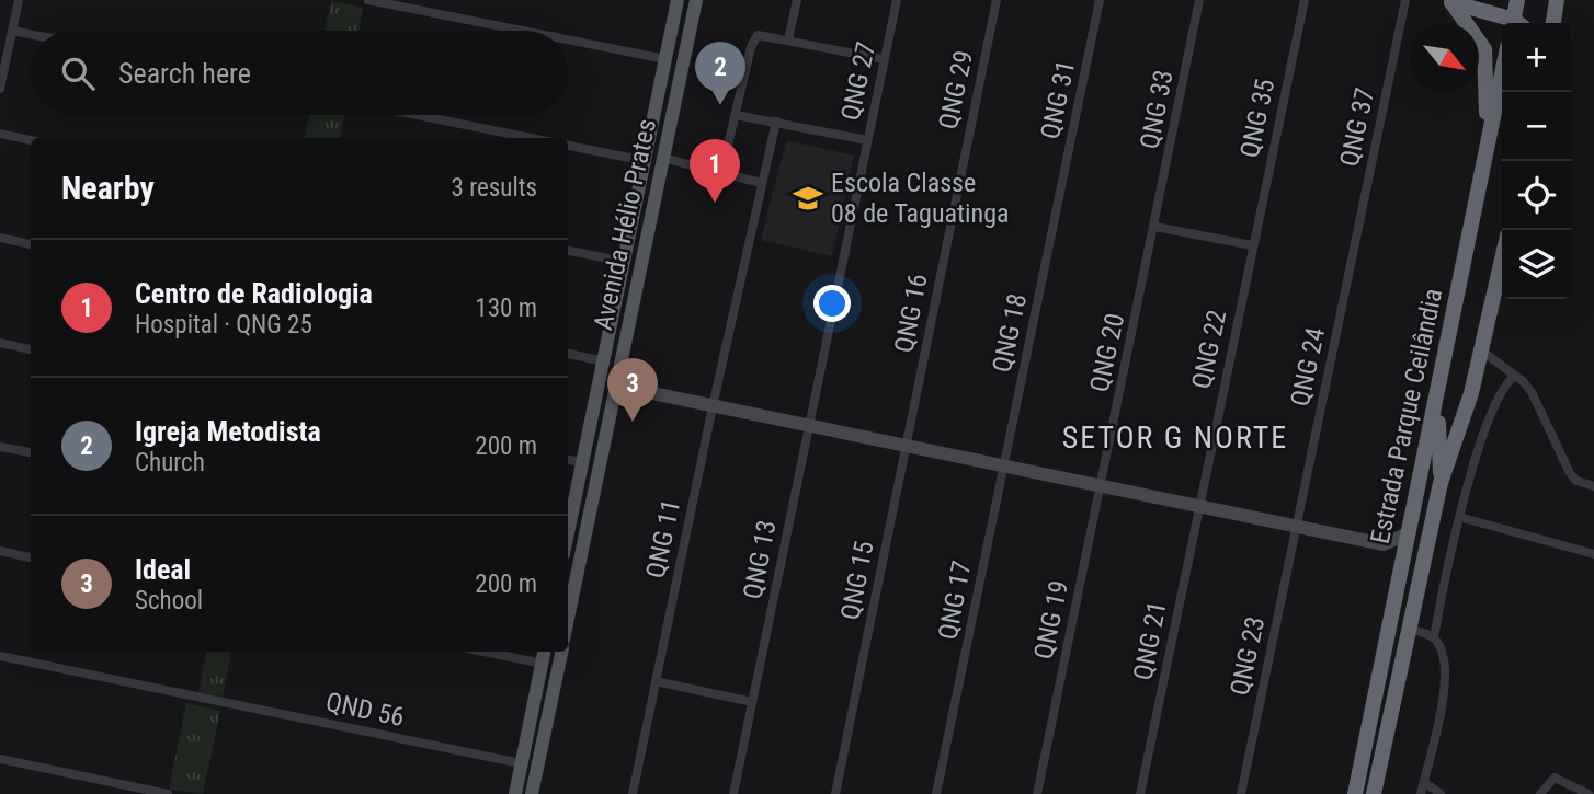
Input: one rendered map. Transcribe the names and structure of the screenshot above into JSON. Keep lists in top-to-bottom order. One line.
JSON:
{"streets":{"highway":["Estrada Parque Ceilândia"],"main road":["Avenida Hélio Prates"],"street":["QNG 27","QNG 29","QNG 31","QNG 33","QNG 35","QNG 37","QNG 16","QNG 18","QNG 22","QNG 20","QNG 24","QNG 11","QNG 13","QNG 15","QNG 17","QNG 19","QNG 21","QNG 23","QND 56"]},"crossings":[["QNG 27","QNG 13"],["QNG 29","QNG 16"],["QNG 31","QNG 18"],["QNG 33","QNG 20"],["QNG 35","QNG 22"],["QNG 37","QNG 24"],["QNG 16","QNG 15"],["QNG 18","QNG 17"],["QNG 22","QNG 21"],["QNG 20","QNG 19"],["QNG 24","QNG 23"]],"districts":["SETOR G NORTE"],"places":{"school or university":["Escola Classe 08 de Taguatinga"]},"north":"bottom right","page":{"map_buttons":["+","−"],"search":"Search here","pins":["2","1","3"],"heading":["Nearby","3 results"],"list":[{"mark":"1","name":"Centro de Radiologia","note":"Hospital · QNG 25","value":"130 m"},{"mark":"2","name":"Igreja Metodista","note":"Church","value":"200 m"},{"mark":"3","name":"Ideal","note":"School","value":"200 m"}]}}
